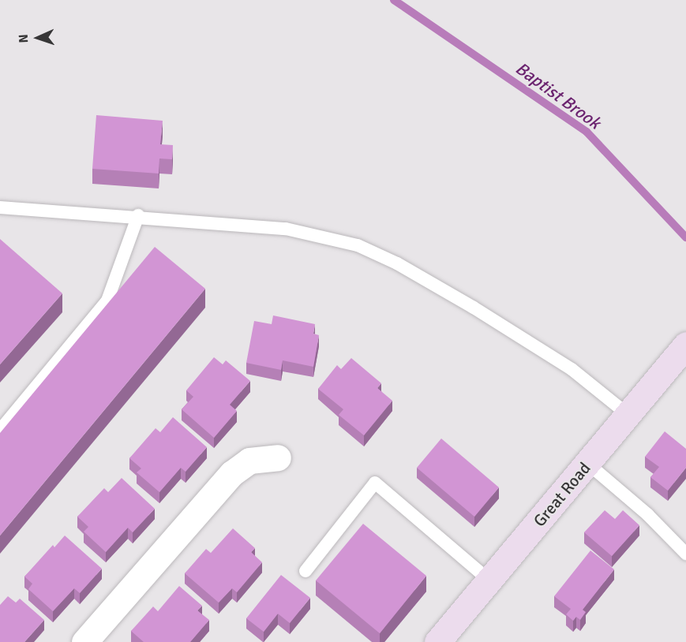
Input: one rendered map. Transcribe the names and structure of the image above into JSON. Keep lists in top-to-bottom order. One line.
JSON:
{"streets":{"main road":["Great Road"]},"water":["Baptist Brook"],"north":"left"}
